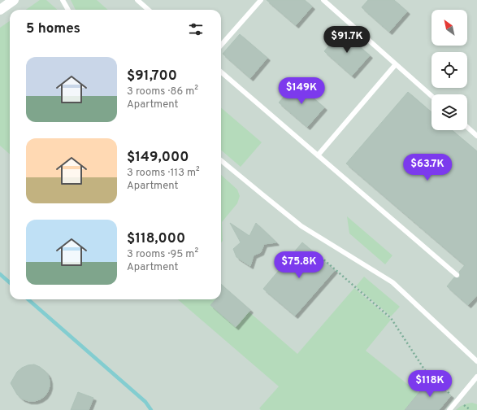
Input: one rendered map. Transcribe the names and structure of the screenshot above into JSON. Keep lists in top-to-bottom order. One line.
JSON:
{"north":"top left","page":{"heading":"5 homes","price":["$91.7K","$149K","$63.7K","$75.8K","$118K"],"list":[{"name":"$91,700","note":"3 rooms · 86 m² · Apartment"},{"name":"$149,000","note":"3 rooms · 113 m² · Apartment"},{"name":"$118,000","note":"3 rooms · 95 m² · Apartment"}]}}
